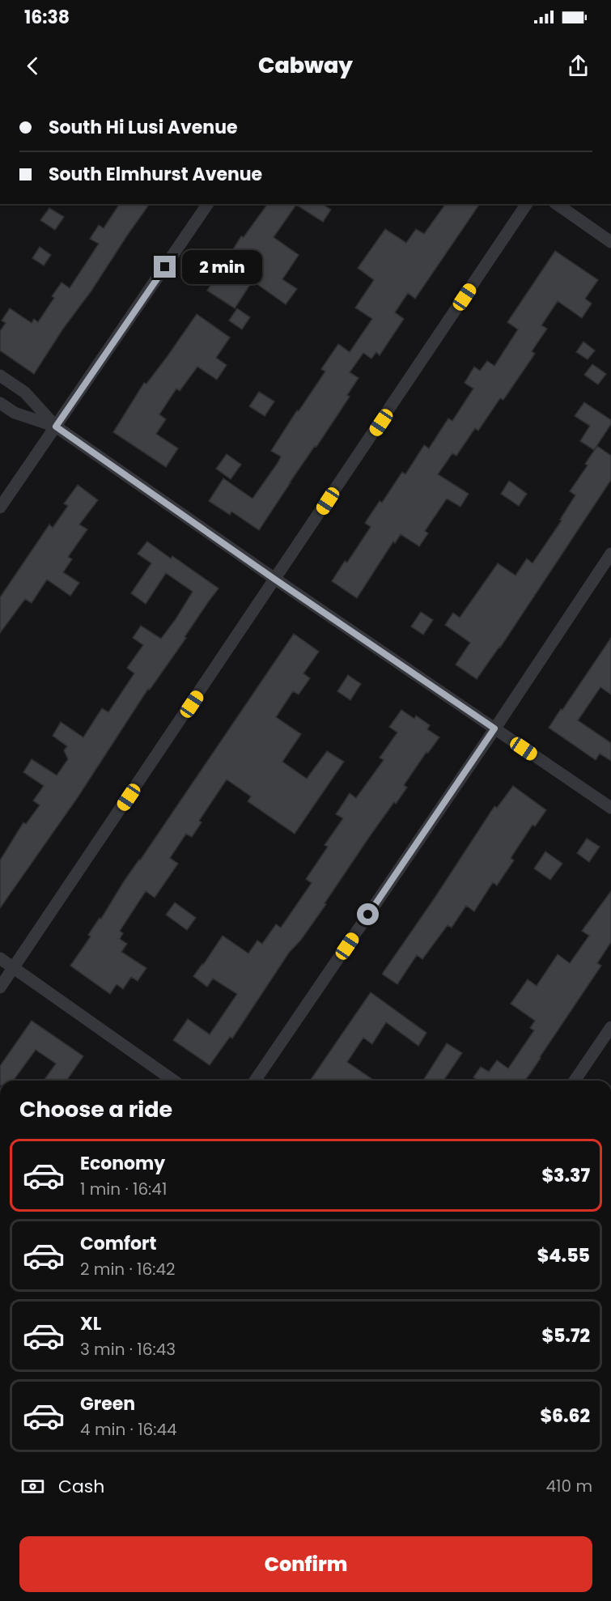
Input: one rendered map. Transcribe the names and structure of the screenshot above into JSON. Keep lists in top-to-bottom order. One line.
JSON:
{"page":{"status":"16:38","header":"Cabway","banner":["South Hi Lusi Avenue","South Elmhurst Avenue"],"bubble":"2 min","heading":"Choose a ride","list":[{"name":"Economy","note":"1 min · 16:41","value":"$3.37"},{"name":"Comfort","note":"2 min · 16:42","value":"$4.55"},{"name":"XL","note":"3 min · 16:43","value":"$5.72"},{"name":"Green","note":"4 min · 16:44","value":"$6.62"}],"pay":["Cash","410 m"],"buttons":"Confirm"}}
